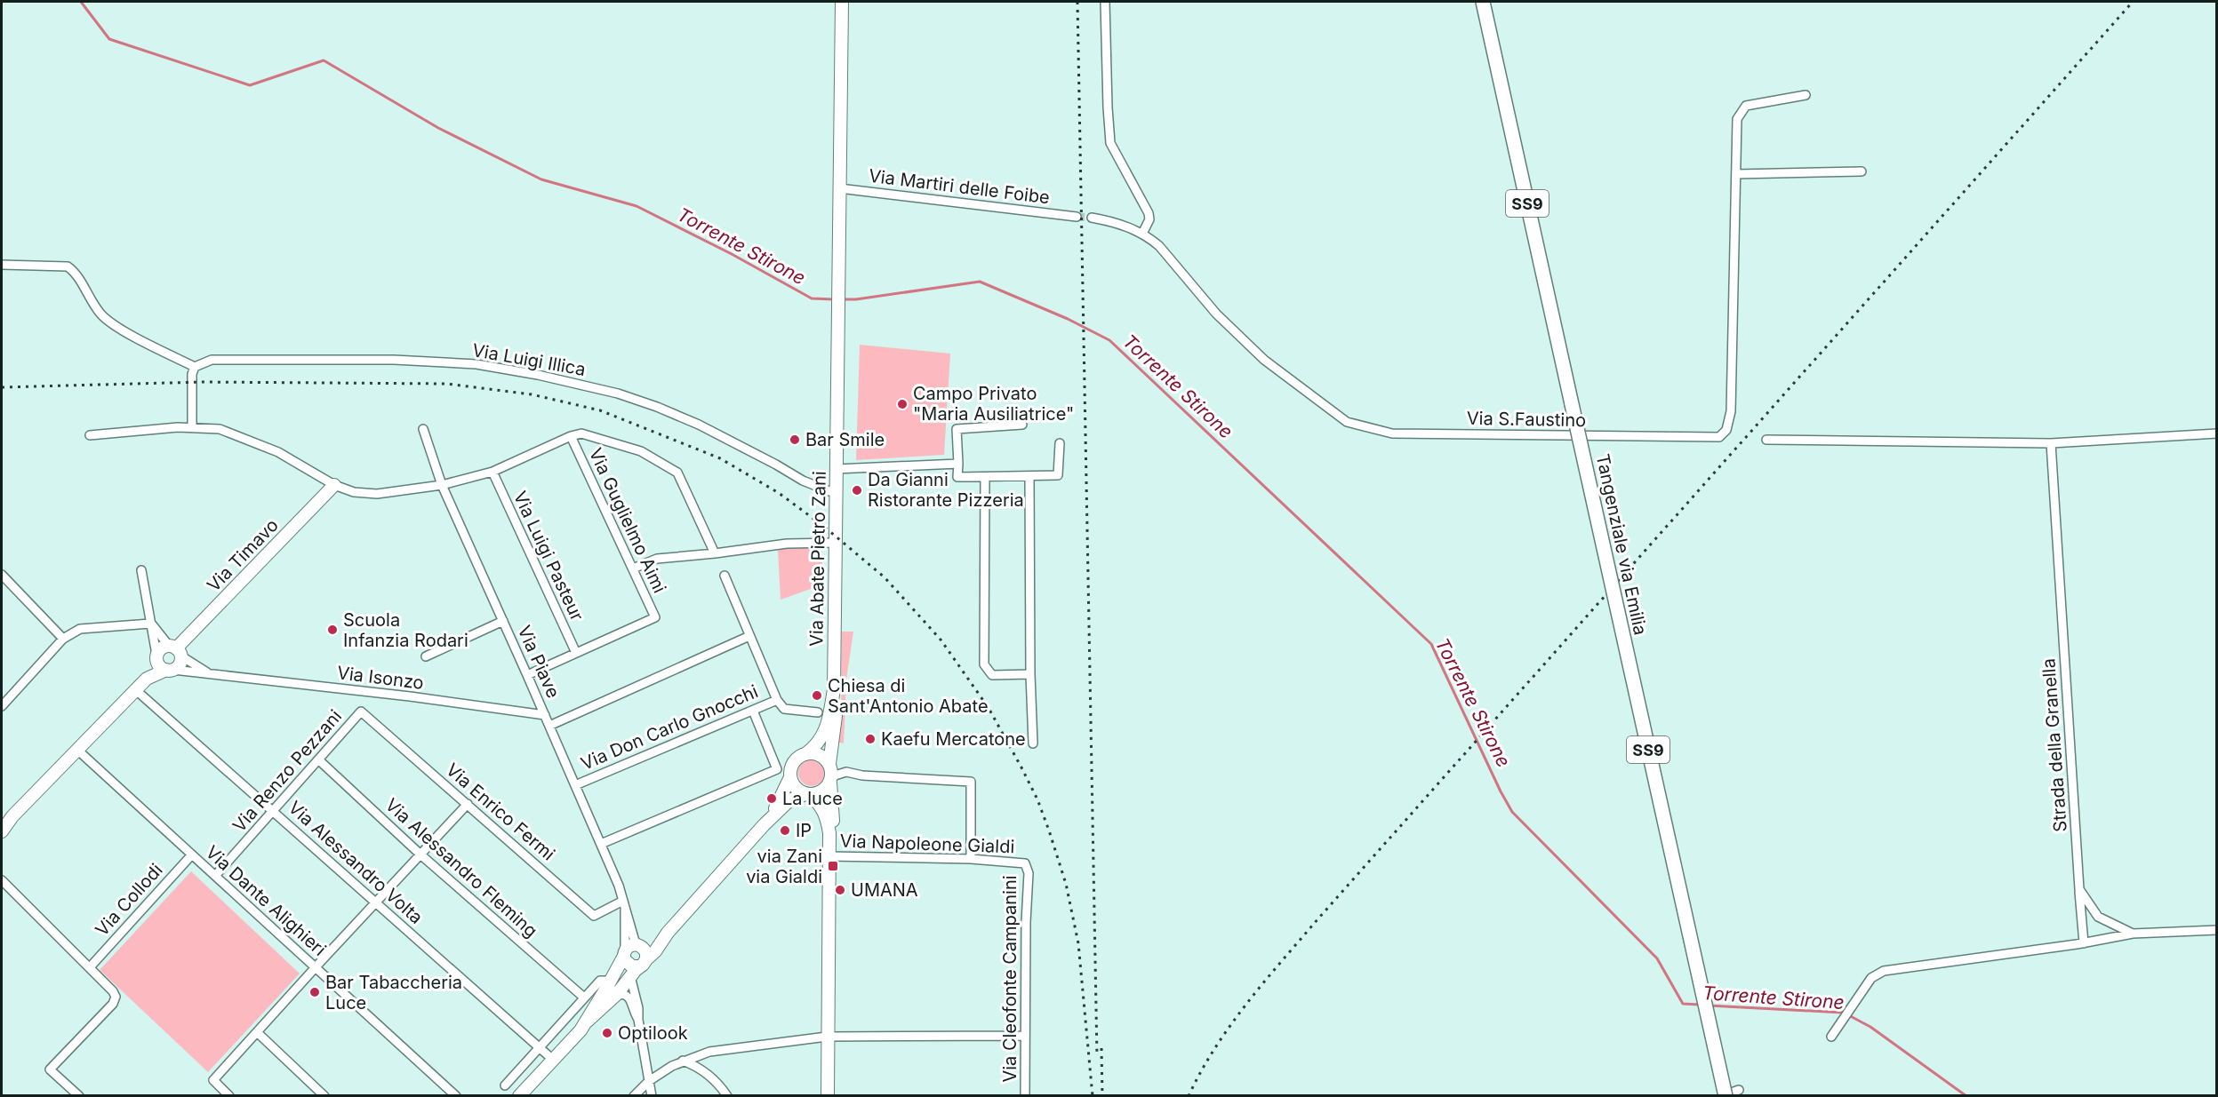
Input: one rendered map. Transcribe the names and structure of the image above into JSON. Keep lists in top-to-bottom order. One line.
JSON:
{"streets":{"main road":["SS9","Tangenziale via Emilia","Via Timavo","Via Abate Pietro Zani"],"street":["Via Martiri delle Foibe","Via Luigi Illica","Via S.Faustino","Via Guglielmo Aimi","Via Luigi Pasteur","Via Piave","Via Isonzo","Via Don Carlo Gnocchi","Strada della Granella","Via Renzo Pezzani","Via Enrico Fermi","Via Napoleone Gialdi","Via Alessandro Volta","Via Alessandro Fleming","Via Collodi","Via Dante Alighieri","Via Cleofonte Campanini"]},"crossings":[["Via Martiri delle Foibe","Via Abate Pietro Zani"],["Via Luigi Illica","Via Abate Pietro Zani"],["Via Guglielmo Aimi","Via Luigi Pasteur"],["Via Timavo","Via Isonzo"],["Via Abate Pietro Zani","Via Napoleone Gialdi"],["Via Piave","Via Isonzo"],["Via Piave","Via Don Carlo Gnocchi"],["Via Piave","Via Enrico Fermi"],["Via Renzo Pezzani","Via Enrico Fermi"],["Via Renzo Pezzani","Via Alessandro Volta"],["Via Renzo Pezzani","Via Alessandro Fleming"],["Via Renzo Pezzani","Via Dante Alighieri"],["Via Napoleone Gialdi","Via Cleofonte Campanini"],["Via Collodi","Via Dante Alighieri"]],"water":["Torrente Stirone"],"places":{"other":["Campo Privato \"Maria Ausiliatrice\"","Bar Smile","Da Gianni Ristorante Pizzeria","Scuola Infanzia Rodari","Chiesa di Sant'Antonio Abate","Kaefu Mercatone","La luce","IP","UMANA","Bar Tabaccheria Luce","Optilook"],"transit":["via Zani via Gialdi"]}}
